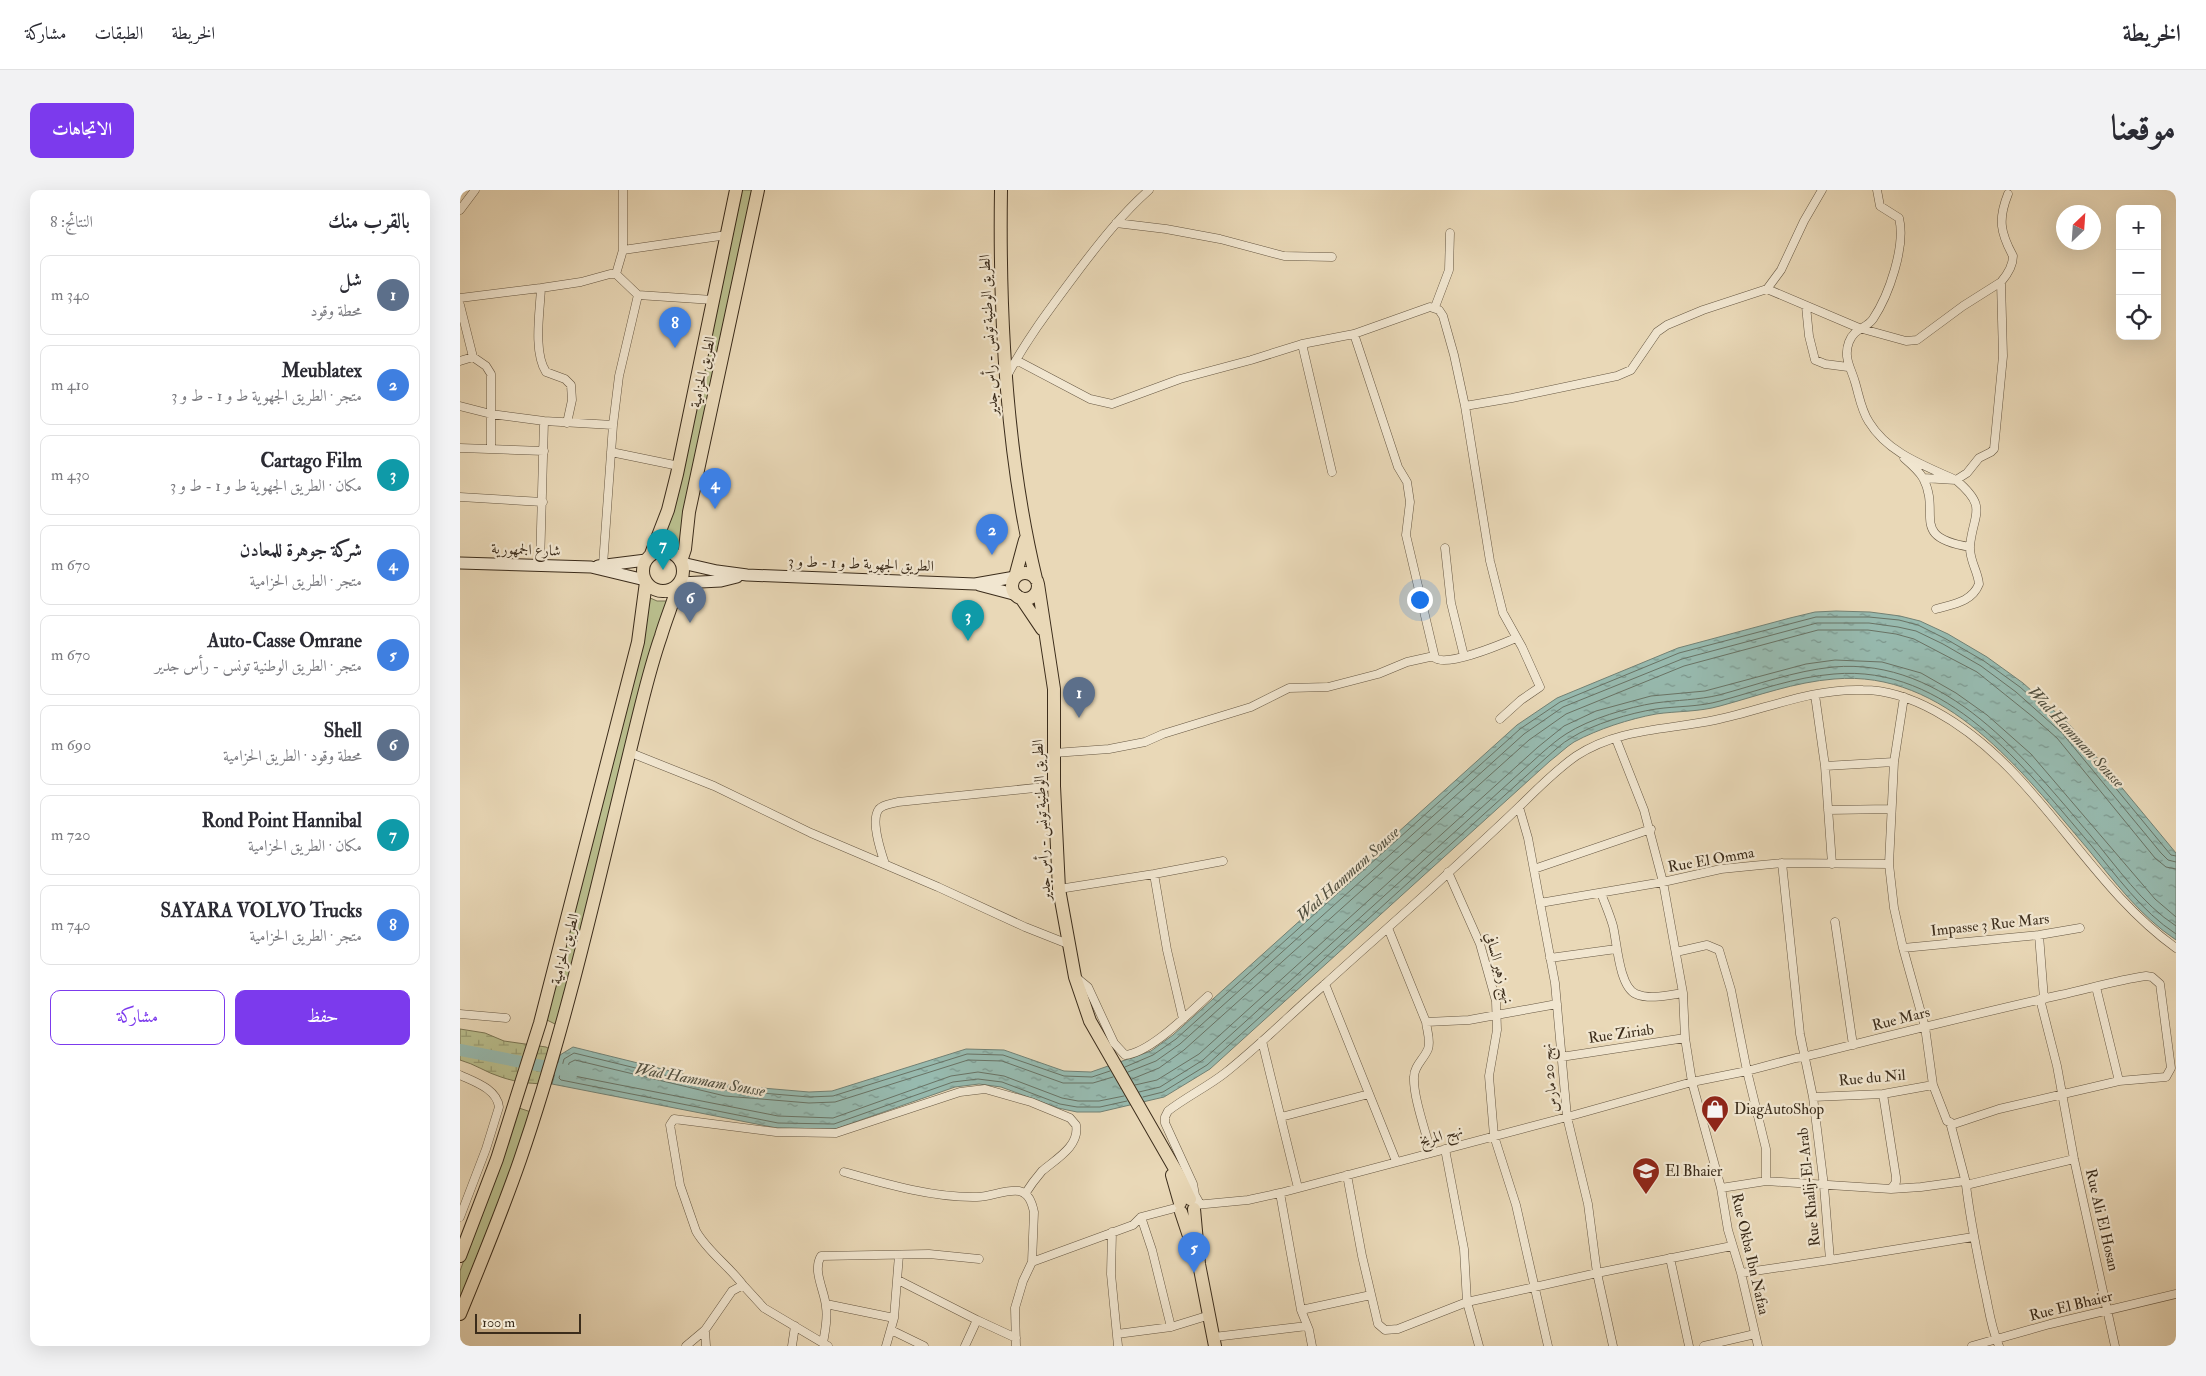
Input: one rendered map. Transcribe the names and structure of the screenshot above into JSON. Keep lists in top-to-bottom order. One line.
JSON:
{"streets":{"main road":["الطريق الوطنية تونس - رأس جدير","الطريق الحزامية","شارع الجمهورية","الطريق الجهوية ط و 1 - ط و 3"],"street":["Rue El Omma","Impasse 3 Rue Mars","نهج زهير السافي","Rue Mars","Rue Ziriab","نهج 20 مارس","Rue du Nil","نهج المريخ","Rue Khalij-El-Arab","Rue Ali El Hosan","Rue Okba Ibn Nafaa","Rue El Bhaier"]},"crossings":[["الطريق الوطنية تونس - رأس جدير","الطريق الجهوية ط و 1 - ط و 3"],["الطريق الوطنية تونس - رأس جدير","نهج المريخ"],["الطريق الحزامية","شارع الجمهورية"],["الطريق الحزامية","الطريق الجهوية ط و 1 - ط و 3"],["شارع الجمهورية","الطريق الجهوية ط و 1 - ط و 3"],["Rue El Omma","نهج 20 مارس"],["Rue El Omma","Rue Khalij-El-Arab"],["Rue El Omma","Rue Okba Ibn Nafaa"],["نهج زهير السافي","نهج المريخ"],["Rue Mars","نهج المريخ"],["Rue Mars","Rue Khalij-El-Arab"],["Rue Mars","Rue Okba Ibn Nafaa"],["Rue Ziriab","نهج 20 مارس"],["Rue Ziriab","Rue Okba Ibn Nafaa"],["نهج 20 مارس","نهج المريخ"],["Rue du Nil","Rue Khalij-El-Arab"],["نهج المريخ","Rue Okba Ibn Nafaa"],["Rue Khalij-El-Arab","Rue Ali El Hosan"],["Rue Ali El Hosan","Rue Okba Ibn Nafaa"],["Rue Ali El Hosan","Rue El Bhaier"]],"water":["Wad Hammam Sousse"],"places":{"shop":["DiagAutoShop"],"school or university":["El Bhaier"]},"scale_bar":"100 m","north":"top right","page":{"header":"الخريطة","nav":["الخريطة","الطبقات","مشاركة"],"title":"موقعنا","buttons":["الاتجاهات",["حفظ","مشاركة"]],"heading":["بالقرب منك","النتائج: 8"],"map_buttons":["+","−"],"list":[{"mark":"1","name":"شل","note":"محطة وقود","value":"340 m"},{"mark":"2","name":"Meublatex","note":"متجر · الطريق الجهوية ط و 1 - ط و 3","value":"410 m"},{"mark":"3","name":"Cartago Film","note":"مكان · الطريق الجهوية ط و 1 - ط و 3","value":"430 m"},{"mark":"4","name":"شركة جوهرة للمعادن","note":"متجر · الطريق الحزامية","value":"670 m"},{"mark":"5","name":"Auto-Casse Omrane","note":"متجر · الطريق الوطنية تونس - رأس جدير","value":"670 m"},{"mark":"6","name":"Shell","note":"محطة وقود · الطريق الحزامية","value":"690 m"},{"mark":"7","name":"Rond Point Hannibal","note":"مكان · الطريق الحزامية","value":"720 m"},{"mark":"8","name":"SAYARA VOLVO Trucks","note":"متجر · الطريق الحزامية","value":"740 m"}],"pins":["8","4","2","7","6","3","1","5"],"scale":"100 m"}}
